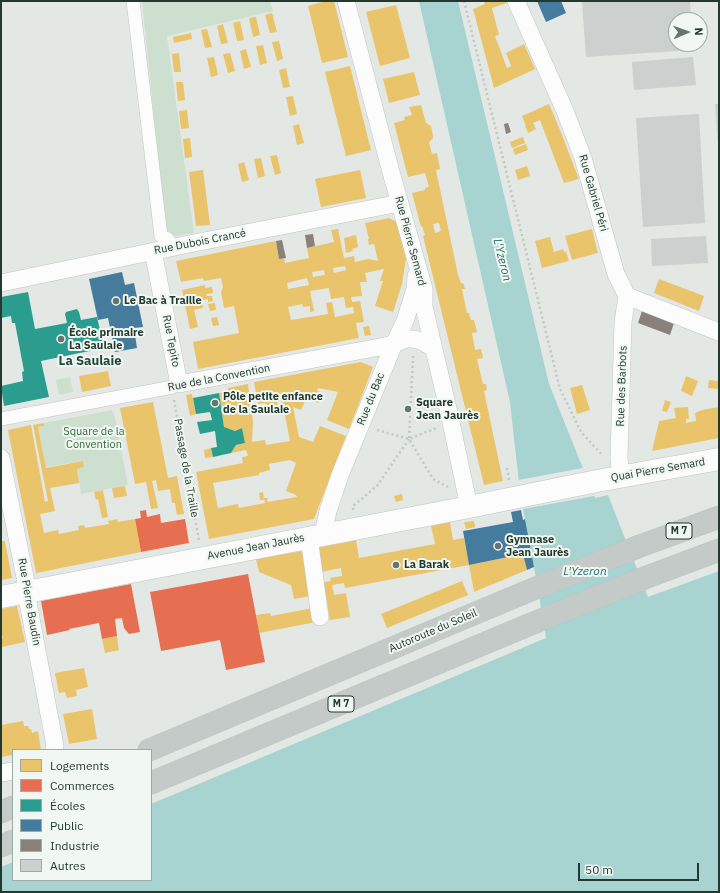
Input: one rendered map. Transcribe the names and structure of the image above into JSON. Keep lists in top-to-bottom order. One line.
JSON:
{"streets":{"highway":["M 7","Autoroute du Soleil"],"main road":["Quai Pierre Semard","Avenue Jean Jaurès"],"street":["Rue Gabriel Péri","Rue Pierre Semard","Rue Dubois Crancé","Rue Tepito","Rue de la Convention","Rue des Barbots","Rue du Bac","Rue Pierre Baudin"],"path":["Passage de la Traille"]},"crossings":[["Rue Gabriel Péri","Rue des Barbots"],["Rue Pierre Semard","Rue Dubois Crancé"],["Rue Pierre Semard","Rue de la Convention"],["Rue Pierre Semard","Rue du Bac"],["Rue Pierre Semard","Avenue Jean Jaurès"],["Rue Dubois Crancé","Rue Tepito"],["Rue Tepito","Rue de la Convention"],["Rue Tepito","Passage de la Traille"],["Rue de la Convention","Rue du Bac"],["Rue de la Convention","Passage de la Traille"],["Rue des Barbots","Quai Pierre Semard"],["Rue du Bac","Avenue Jean Jaurès"],["Passage de la Traille","Avenue Jean Jaurès"],["Quai Pierre Semard","Avenue Jean Jaurès"],["Avenue Jean Jaurès","Rue Pierre Baudin"]],"districts":["La Saulaie"],"water":["L'Yzeron"],"parks":["Square de la Convention"],"places":["Le Bac à Traille","École primaire La Saulaie","Pôle petite enfance de la Saulaie","Square Jean Jaurès","Gymnase Jean Jaurès","La Barak"],"legend":["Logements","Commerces","Écoles","Public","Industrie","Autres"],"scale_bar":"50 m","north":"right"}
